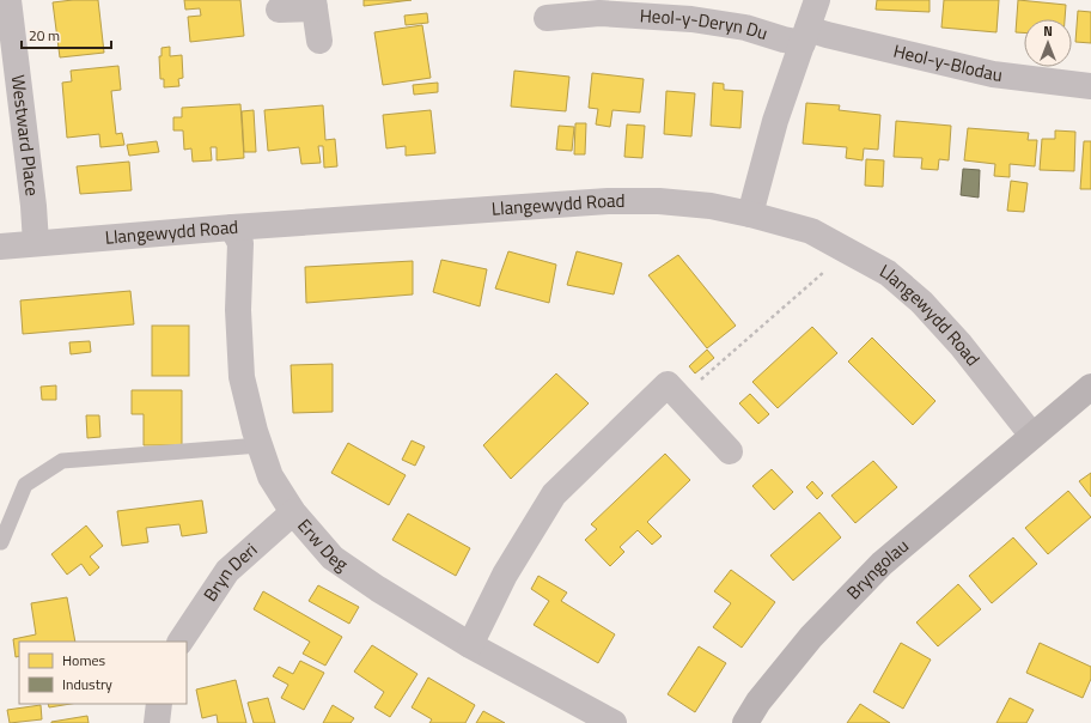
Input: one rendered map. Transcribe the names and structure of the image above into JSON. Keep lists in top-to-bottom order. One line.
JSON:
{"streets":{"street":["Heol-y-Deryn Du","Heol-y-Blodau","Westward Place","Llangewydd Road","Erw Deg","Bryngolau","Bryn Deri"]},"crossings":[["Heol-y-Deryn Du","Heol-y-Blodau"],["Westward Place","Llangewydd Road"],["Llangewydd Road","Erw Deg"],["Llangewydd Road","Bryngolau"],["Erw Deg","Bryn Deri"]],"legend":["Homes","Industry"],"scale_bar":"20 m","north":"top"}
